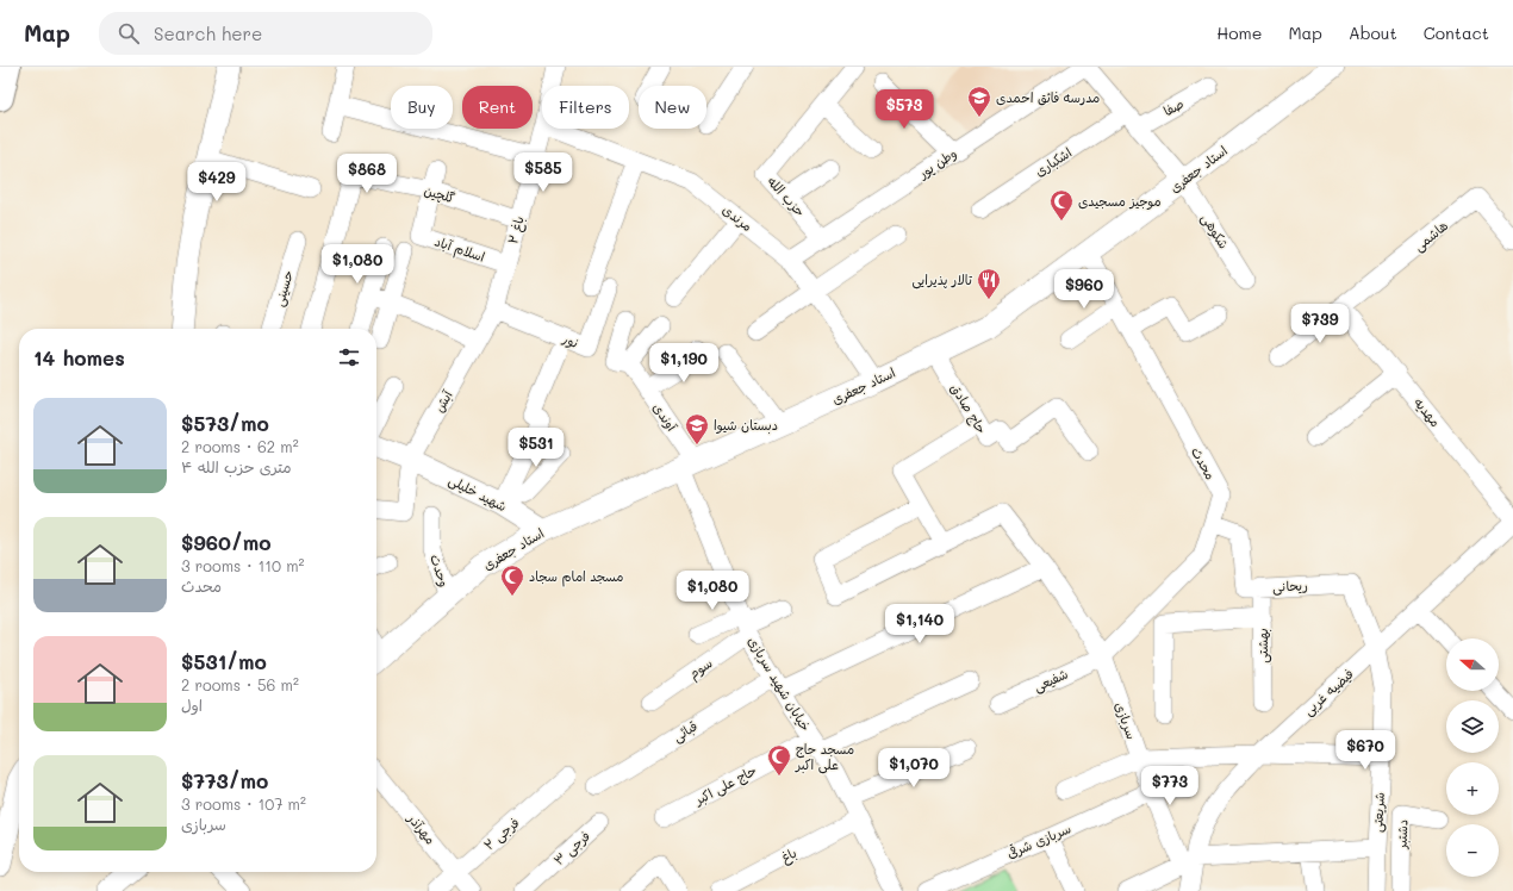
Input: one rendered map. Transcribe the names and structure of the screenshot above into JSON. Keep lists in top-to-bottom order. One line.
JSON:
{"streets":{"main road":["استاد جعفری","شهید خلیلی"],"street":["صفا","اشکباری","وطن پور","گلچین","حزب الله","مرندی","باغ ۲","شکوهی","هاشمی","اسلام آباد","حسینی","نور","آبش","حاج صادق","مهدیه","آوندی","محدث","وحدت","ریحانی","بهشتی","سوم","شفیعی","خیابان شهید سربازی","فیضیه غربی","سربازی","قبائی","حاج علی اکبر","شریعتی","مهرآذر","فرجی ۲","دشتبر","سربازی شرقی","فرجی ۳","باغ"]},"crossings":[["صفا","اشکباری"],["صفا","شکوهی"],["اشکباری","شکوهی"],["وطن پور","حزب الله"],["وطن پور","مرندی"],["وطن پور","شکوهی"],["استاد جعفری","مرندی"],["استاد جعفری","شکوهی"],["استاد جعفری","حاج صادق"],["استاد جعفری","آوندی"],["استاد جعفری","محدث"],["استاد جعفری","شهید خلیلی"],["استاد جعفری","وحدت"],["استاد جعفری","خیابان شهید سربازی"],["گلچین","باغ ۲"],["گلچین","اسلام آباد"],["باغ ۲","اسلام آباد"],["باغ ۲","نور"],["باغ ۲","آبش"],["هاشمی","مهدیه"],["نور","آبش"],["آبش","شهید خلیلی"],["آوندی","خیابان شهید سربازی"],["محدث","ریحانی"],["محدث","شفیعی"],["محدث","سربازی"],["ریحانی","بهشتی"],["ریحانی","فیضیه غربی"],["ریحانی","شریعتی"],["سوم","خیابان شهید سربازی"],["شفیعی","سربازی"],["خیابان شهید سربازی","قبائی"],["خیابان شهید سربازی","حاج علی اکبر"],["خیابان شهید سربازی","باغ"],["فیضیه غربی","سربازی"],["فیضیه غربی","شریعتی"],["سربازی","قبائی"],["سربازی","سربازی شرقی"],["مهرآذر","فرجی ۲"]],"places":{"school or university":["مدرسه فائق احمدی","دبستان شیوا"],"mosque":["موجیز مسجیدی","مسجد امام سجاد","مسجد حاج علی اکبر"],"restaurant":["تالار پذیرایی"]},"north":"left","page":{"header":"Map","search":"Search here","nav":["Home","Map","About","Contact"],"chip":["Buy","Rent","Filters","New"],"price":["$573","$585","$868","$429","$1,080","$960","$739","$1,190","$531","$1,080","$1,140","$670","$1,070","$773"],"heading":"14 homes","list":[{"name":"$573/mo","note":"2 rooms · 62 m² · ۴ متری حزب الله"},{"name":"$960/mo","note":"3 rooms · 110 m² · محدث"},{"name":"$531/mo","note":"2 rooms · 56 m² · اول"},{"name":"$773/mo","note":"3 rooms · 107 m² · سربازی"}],"map_buttons":["+","−"]}}
